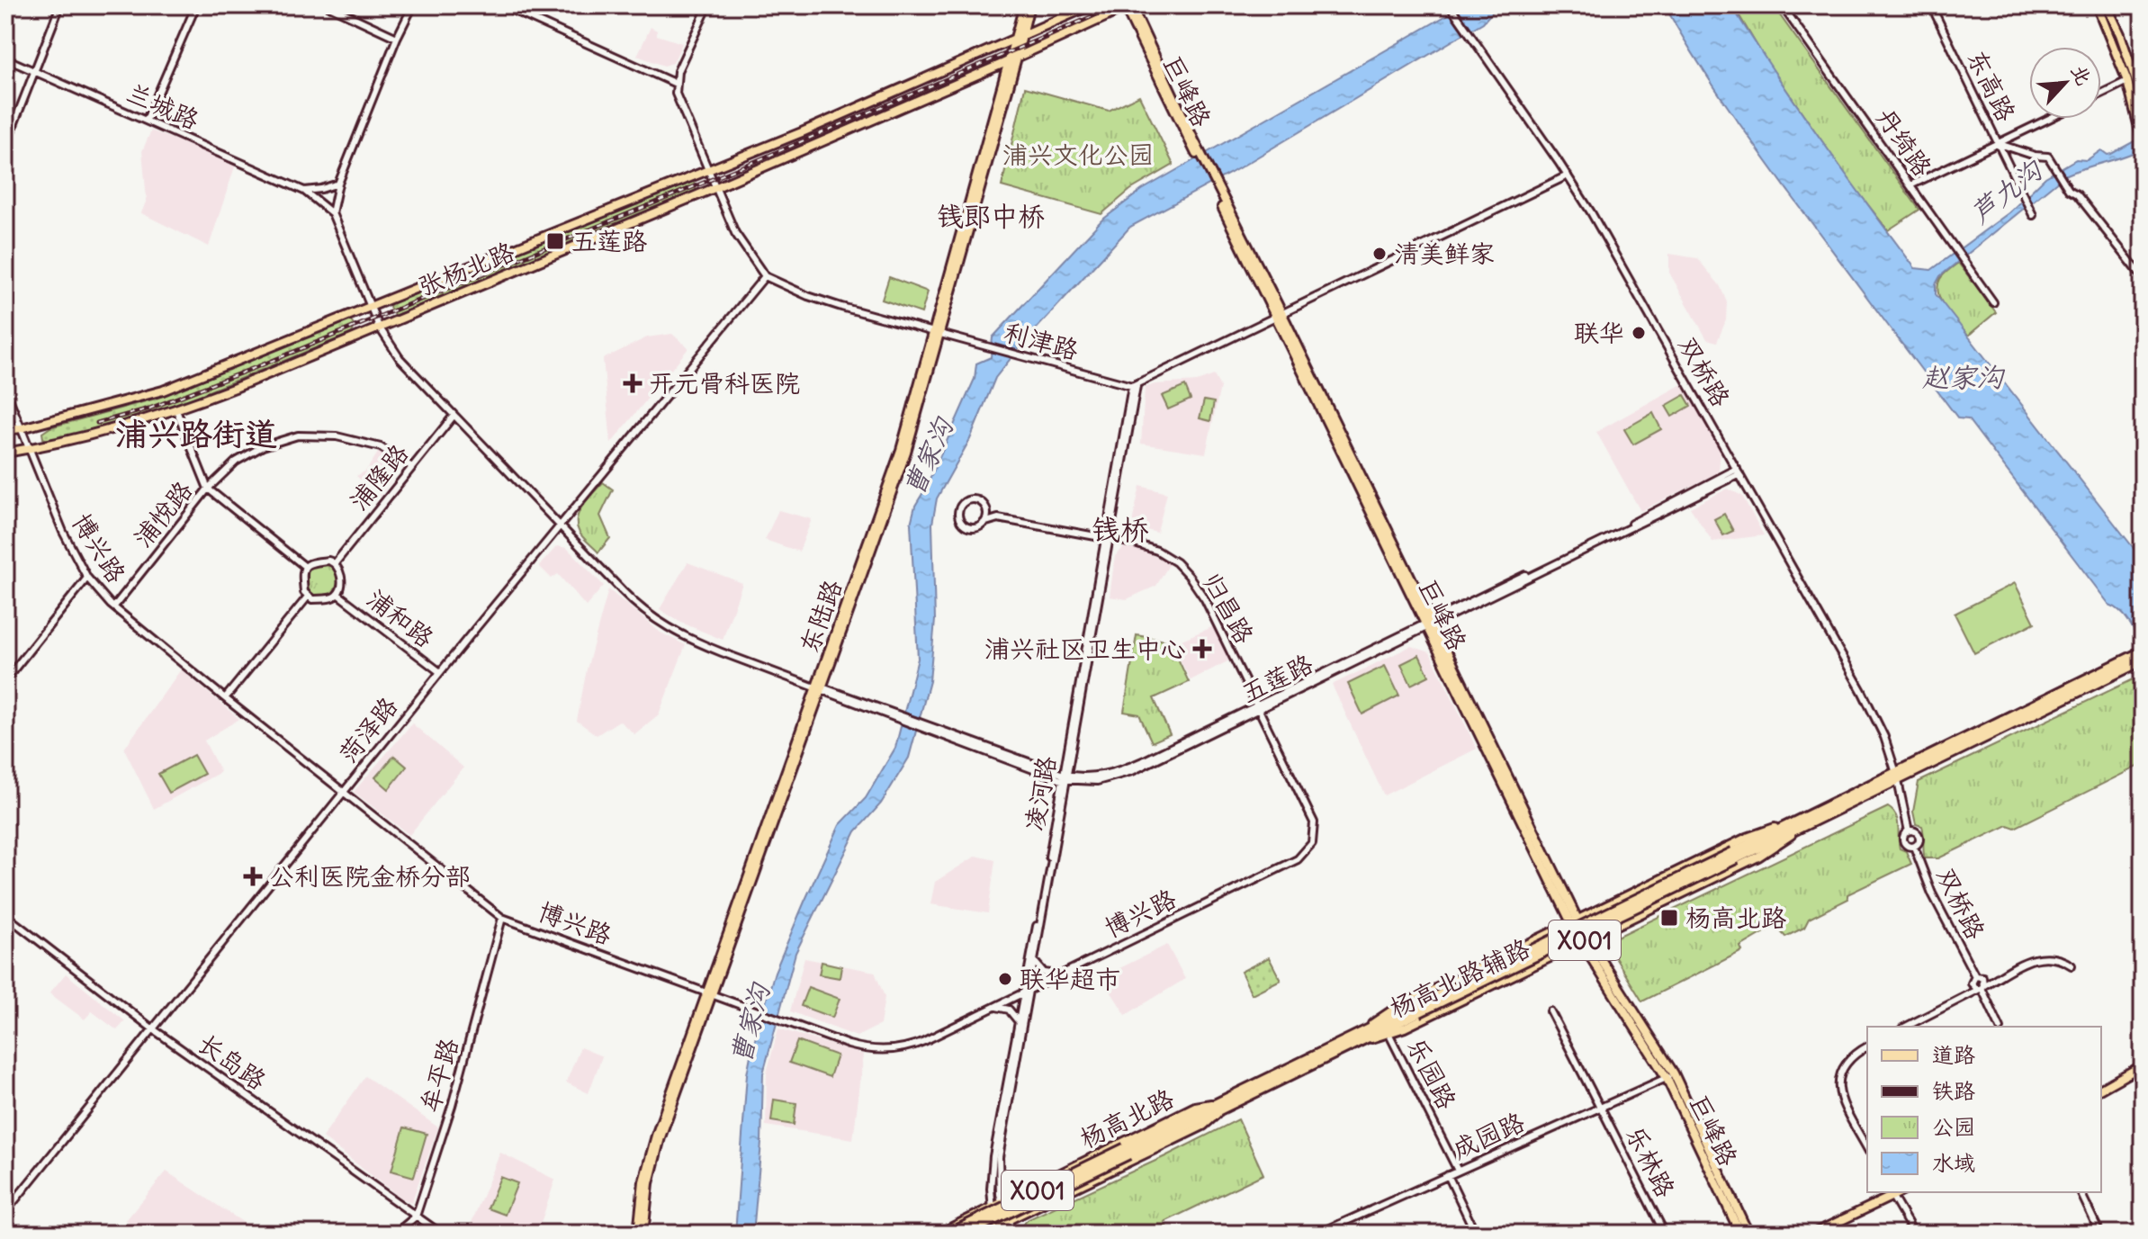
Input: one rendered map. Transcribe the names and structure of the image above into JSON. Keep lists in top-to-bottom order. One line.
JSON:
{"streets":{"highway":["X001","杨高北路"],"main road":["巨峰路","张杨北路","东陆路","杨高北路辅路"],"street":["东高路","兰城路","丹绮路","利津路","双桥路","浦隆路","浦悦路","博兴路","归昌路","浦和路","五莲路","菏泽路","凌河路","长岛路","乐园路","牟平路","成园路","乐林路"]},"crossings":[["巨峰路","张杨北路"],["巨峰路","五莲路"],["巨峰路","杨高北路辅路"],["巨峰路","成园路"],["兰城路","五莲路"],["张杨北路","博兴路"],["张杨北路","东陆路"],["张杨北路","五莲路"],["利津路","东陆路"],["利津路","菏泽路"],["利津路","凌河路"],["双桥路","五莲路"],["双桥路","杨高北路"],["浦隆路","浦悦路"],["浦隆路","浦和路"],["浦隆路","五莲路"],["浦悦路","博兴路"],["博兴路","归昌路"],["博兴路","东陆路"],["博兴路","菏泽路"],["博兴路","凌河路"],["博兴路","牟平路"],["归昌路","五莲路"],["归昌路","凌河路"],["东陆路","五莲路"],["浦和路","菏泽路"],["五莲路","菏泽路"],["五莲路","凌河路"],["菏泽路","长岛路"],["凌河路","杨高北路"],["杨高北路辅路","乐园路"],["杨高北路辅路","杨高北路"],["长岛路","牟平路"],["乐园路","成园路"],["成园路","乐林路"]],"districts":["钱郎中桥","浦兴路街道","钱桥"],"water":["芦九沟","赵家沟","曹家沟"],"parks":["浦兴文化公园"],"places":{"transit":["五莲路","杨高北路"],"other":["清美鲜家","联华","联华超市"],"health":["开元骨科医院","浦兴社区卫生中心","公利医院金桥分部"]},"legend":["道路","铁路","公园","水域"],"north":"top right"}
